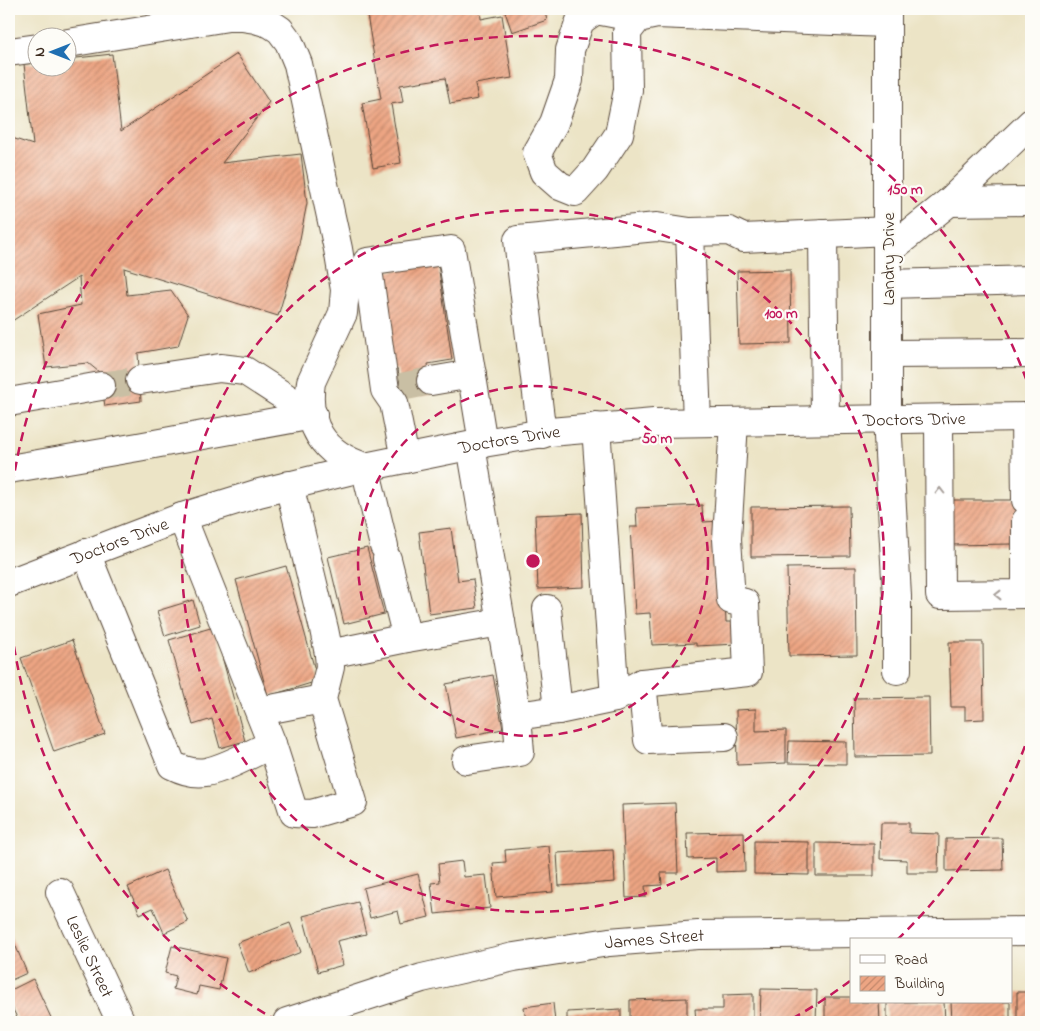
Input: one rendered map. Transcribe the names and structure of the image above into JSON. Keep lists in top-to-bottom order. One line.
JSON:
{"streets":{"street":["Landry Drive","Doctors Drive","James Street","Leslie Street"]},"crossings":[["Landry Drive","Doctors Drive"]],"legend":["Road","Building"],"north":"left","rings":["150 m","100 m","50 m"]}
